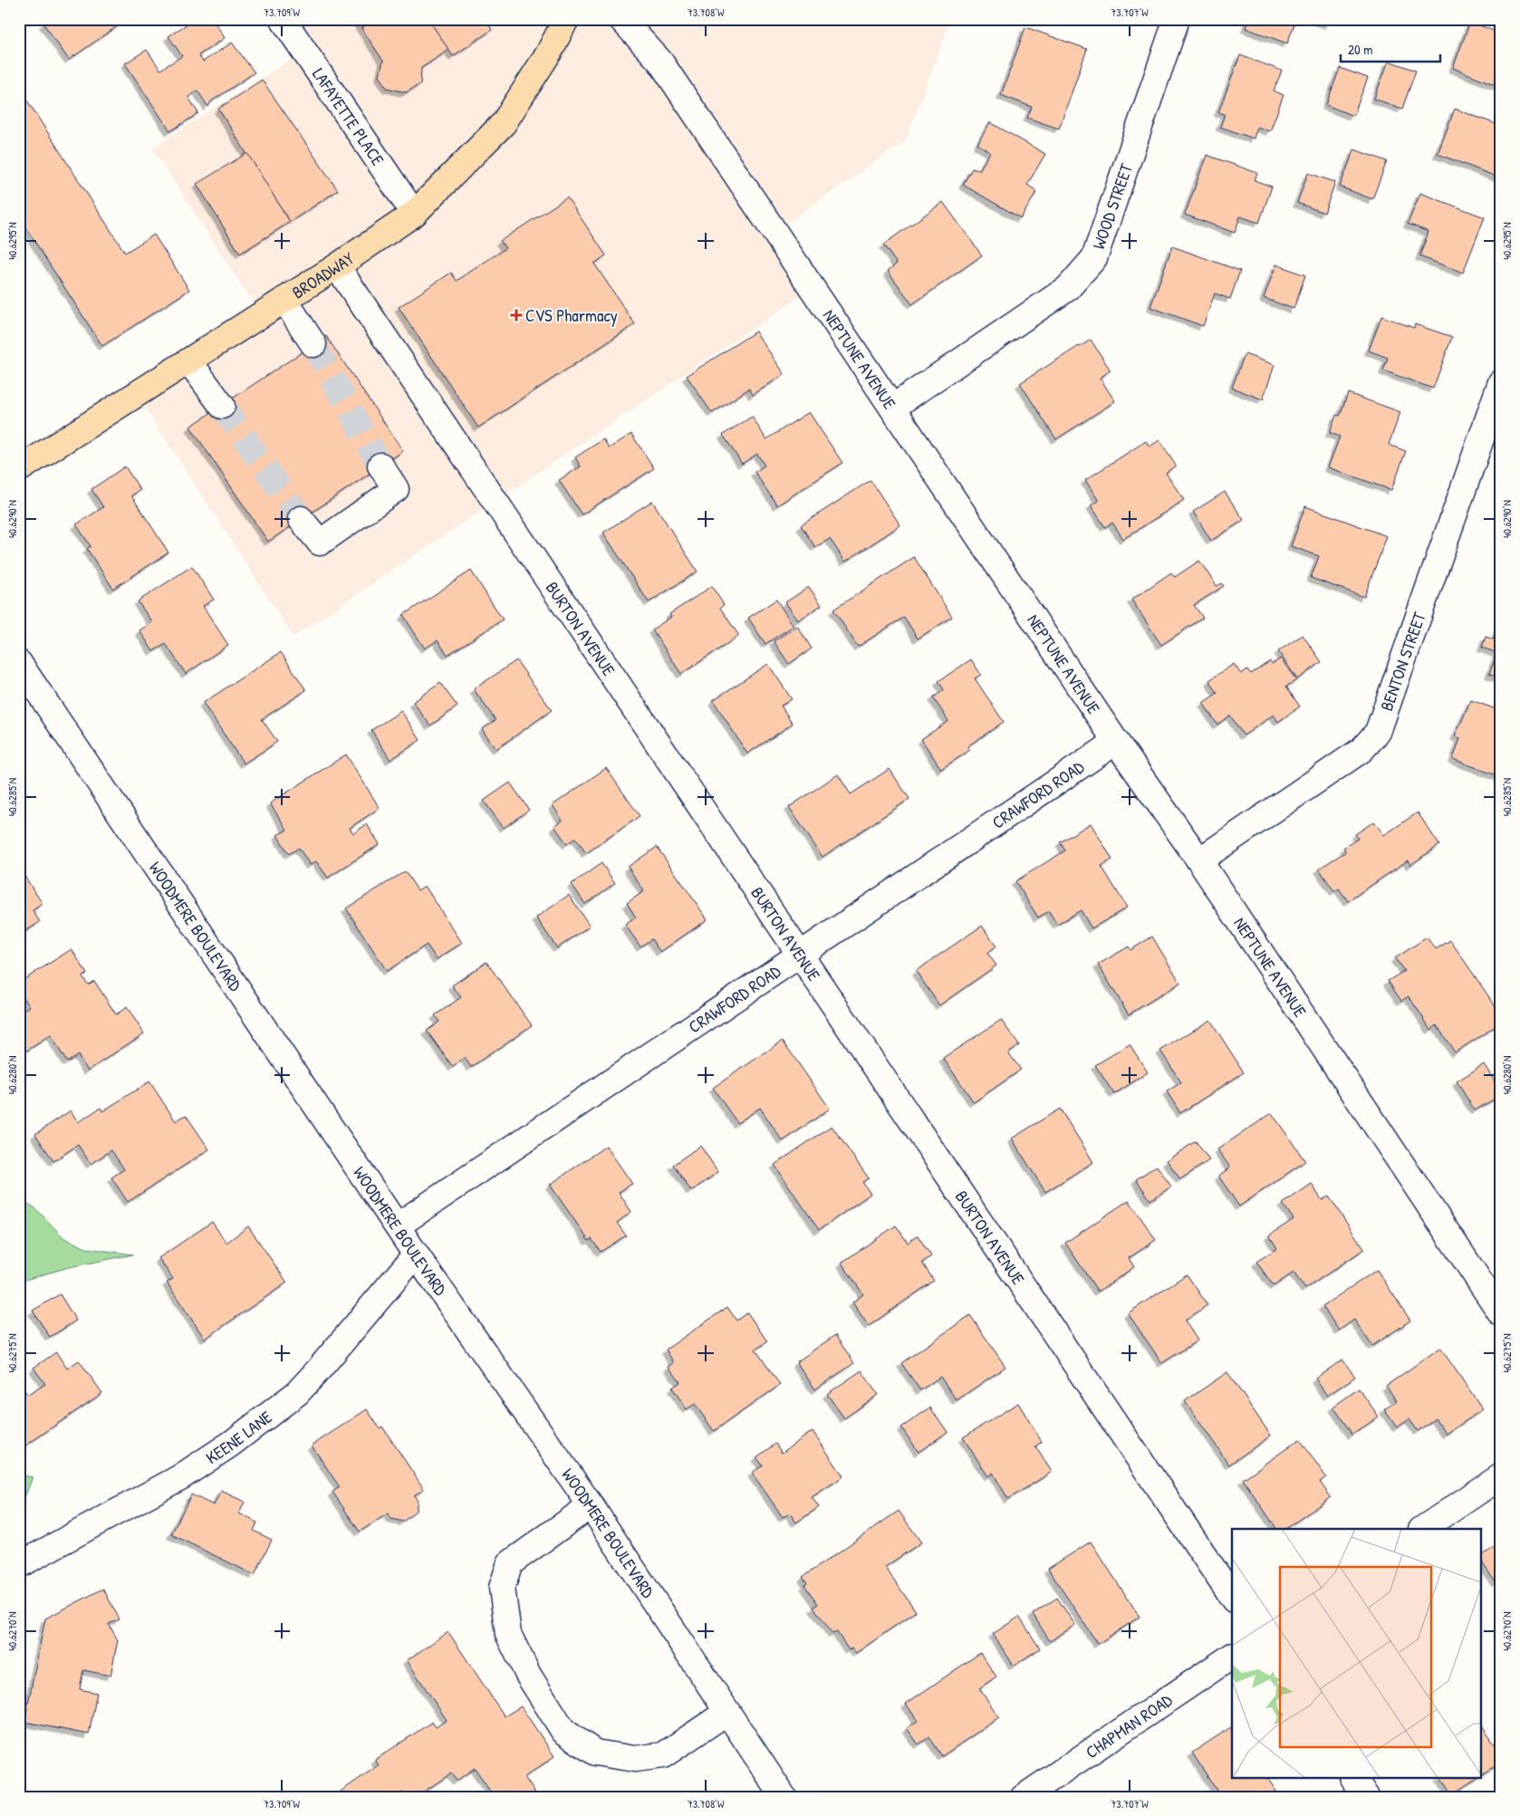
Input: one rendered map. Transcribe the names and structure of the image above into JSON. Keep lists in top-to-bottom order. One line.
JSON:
{"streets":{"main road":["BROADWAY"],"street":["LAFAYETTE PLACE","WOOD STREET","NEPTUNE AVENUE","BURTON AVENUE","BENTON STREET","CRAWFORD ROAD","WOODMERE BOULEVARD","KEENE LANE","CHAPMAN ROAD"]},"crossings":[["LAFAYETTE PLACE","BROADWAY"],["WOOD STREET","NEPTUNE AVENUE"],["BROADWAY","BURTON AVENUE"],["NEPTUNE AVENUE","BENTON STREET"],["NEPTUNE AVENUE","CRAWFORD ROAD"],["BURTON AVENUE","CRAWFORD ROAD"],["CRAWFORD ROAD","WOODMERE BOULEVARD"],["WOODMERE BOULEVARD","KEENE LANE"]],"places":{"health":["CVS Pharmacy"]},"scale_bar":"20 m","coordinates":["73.709°W","73.708°W","73.707°W","40.6295°N","40.6290°N","40.6285°N","40.6280°N","40.6275°N","40.6270°N"]}
